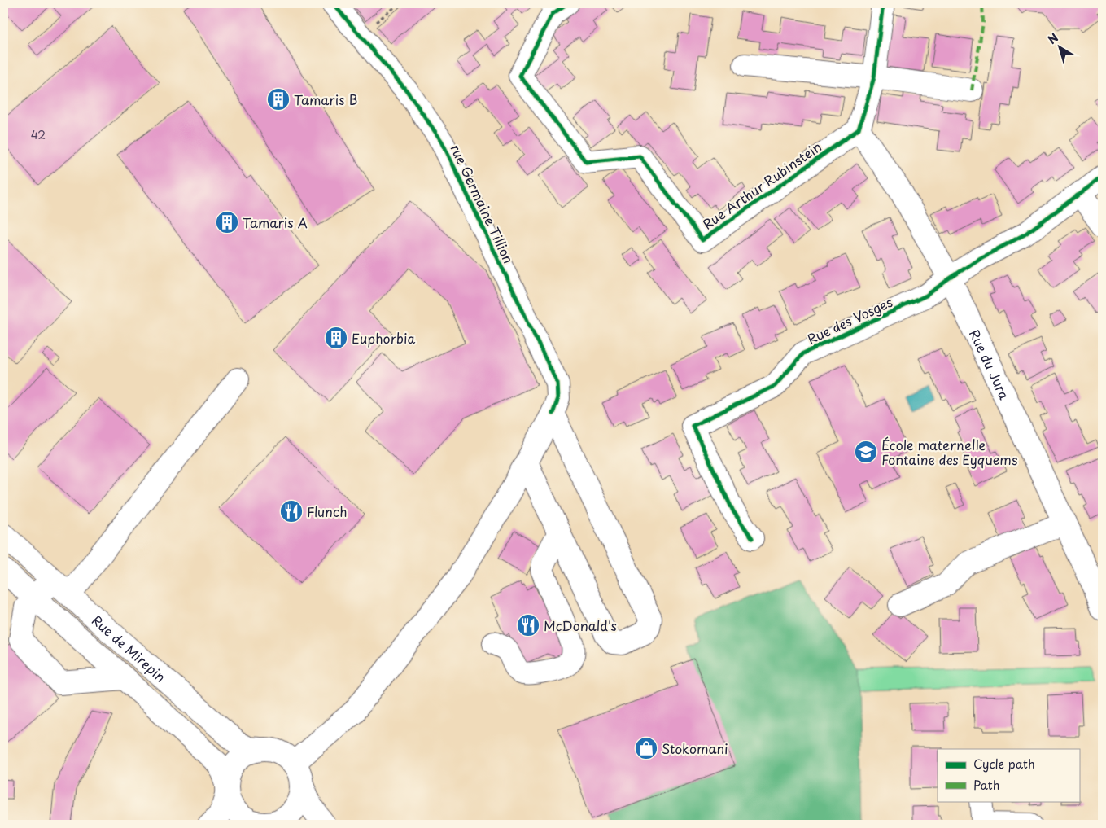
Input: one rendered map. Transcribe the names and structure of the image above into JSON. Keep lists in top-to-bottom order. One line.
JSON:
{"streets":{"street":["Rue Arthur Rubinstein","rue Germaine Tillion","Rue des Vosges","Rue du Jura","Rue de Mirepin"]},"crossings":[["Rue Arthur Rubinstein","Rue du Jura"],["rue Germaine Tillion","Rue de Mirepin"],["Rue des Vosges","Rue du Jura"]],"places":{"building":["Tamaris B","Tamaris A","Euphorbia"],"school or university":["École maternelle Fontaine des Eyquems"],"restaurant":["Flunch","McDonald's"],"shop":["Stokomani"]},"house_numbers":["42"],"legend":["Cycle path","Path"],"north":"top left"}
